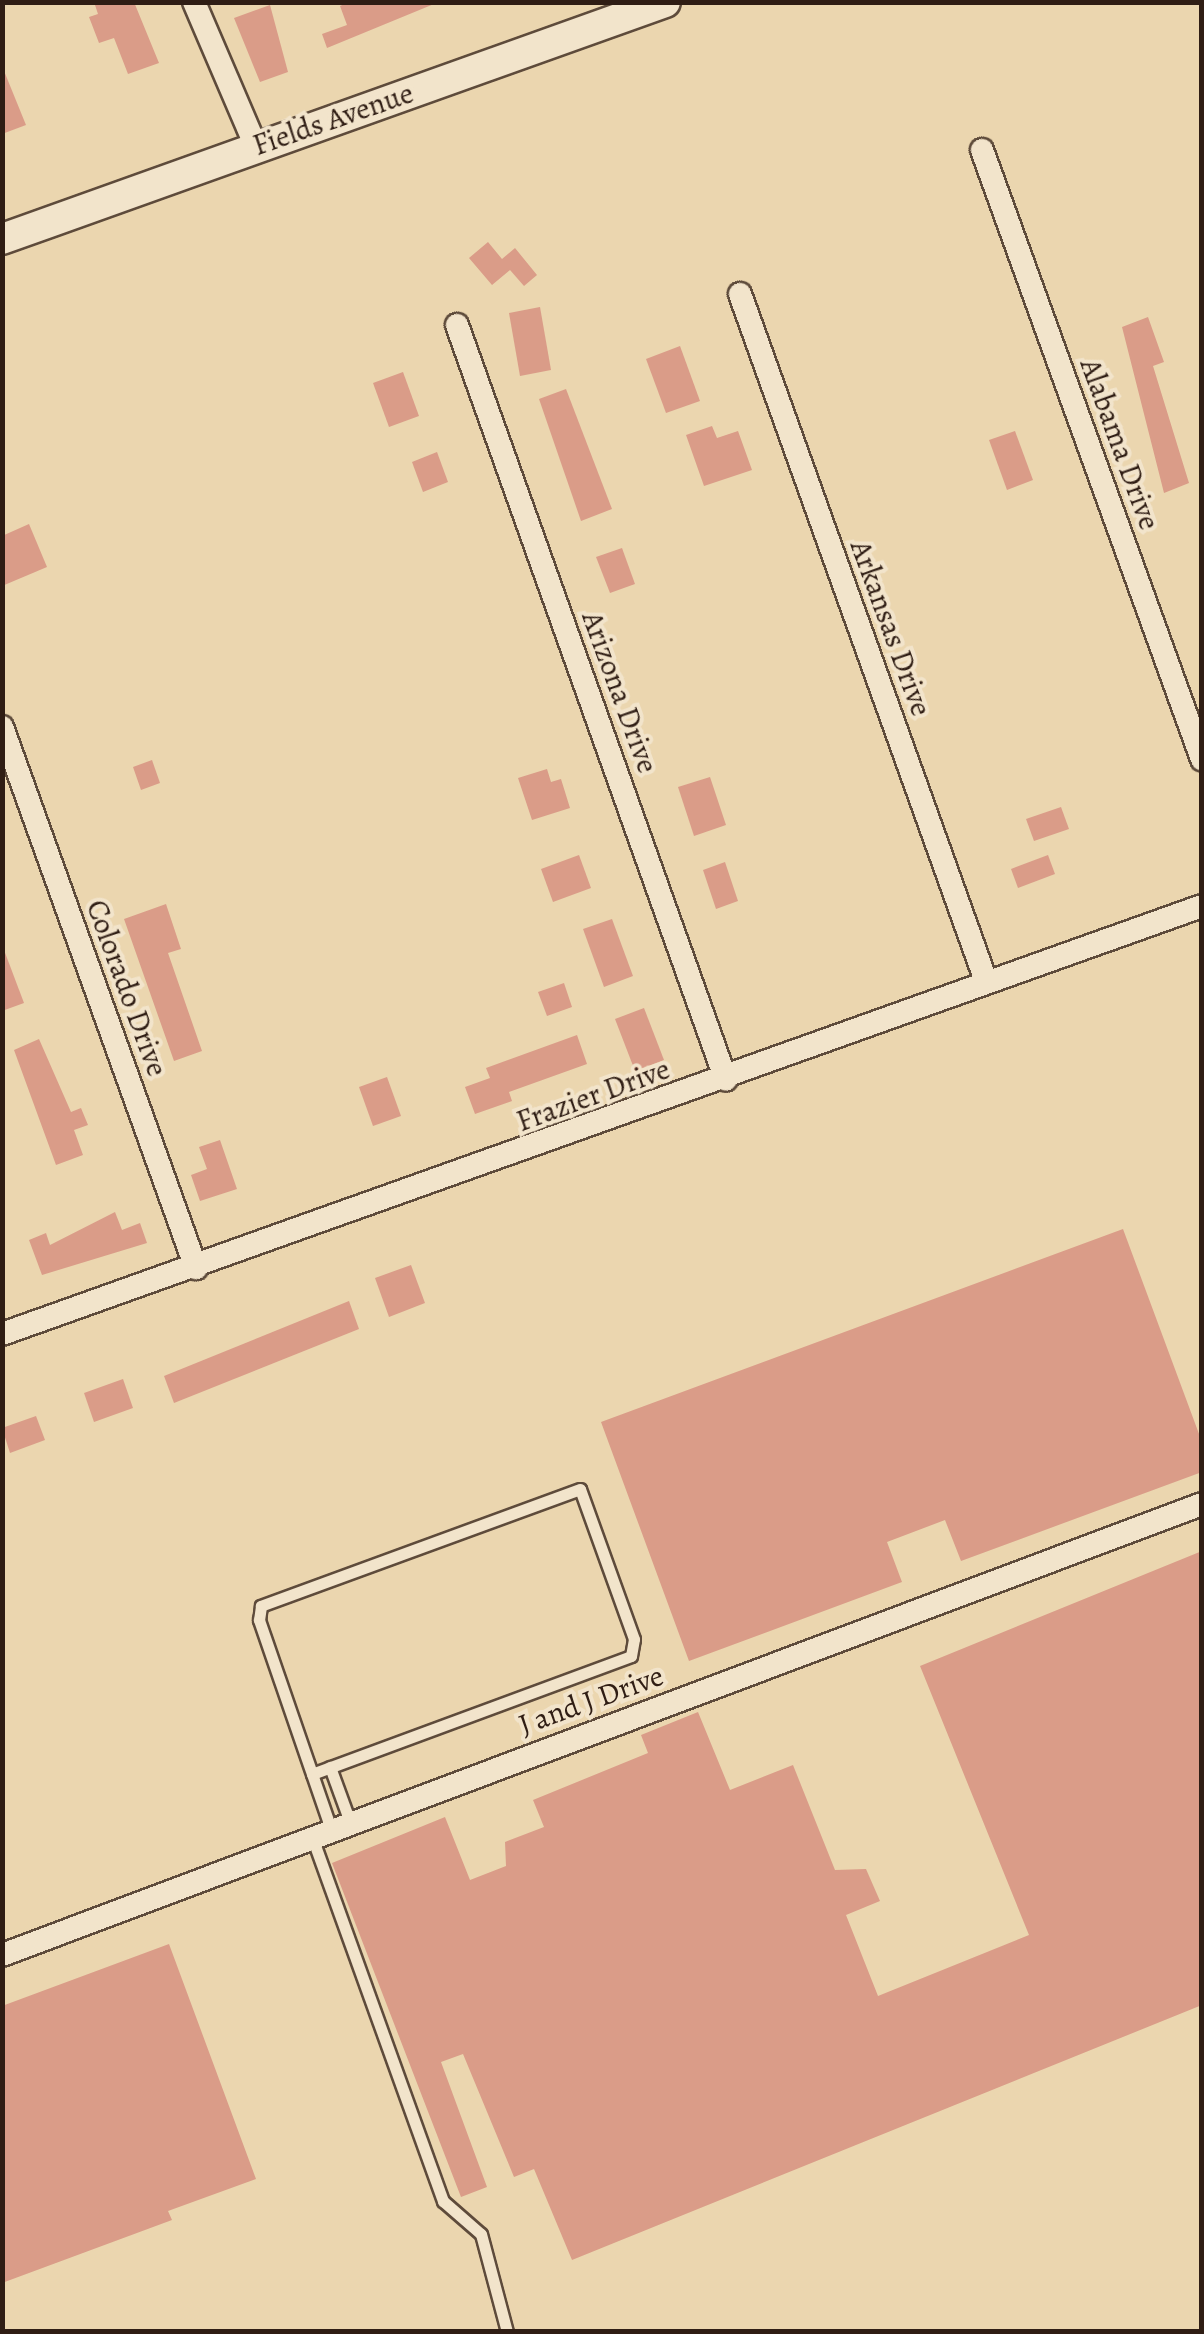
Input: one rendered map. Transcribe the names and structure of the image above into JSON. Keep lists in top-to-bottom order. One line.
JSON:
{"streets":{"street":["Fields Avenue","Alabama Drive","Arkansas Drive","Arizona Drive","Colorado Drive","Frazier Drive","J and J Drive"]},"crossings":[["Arkansas Drive","Frazier Drive"],["Arizona Drive","Frazier Drive"],["Colorado Drive","Frazier Drive"]]}
